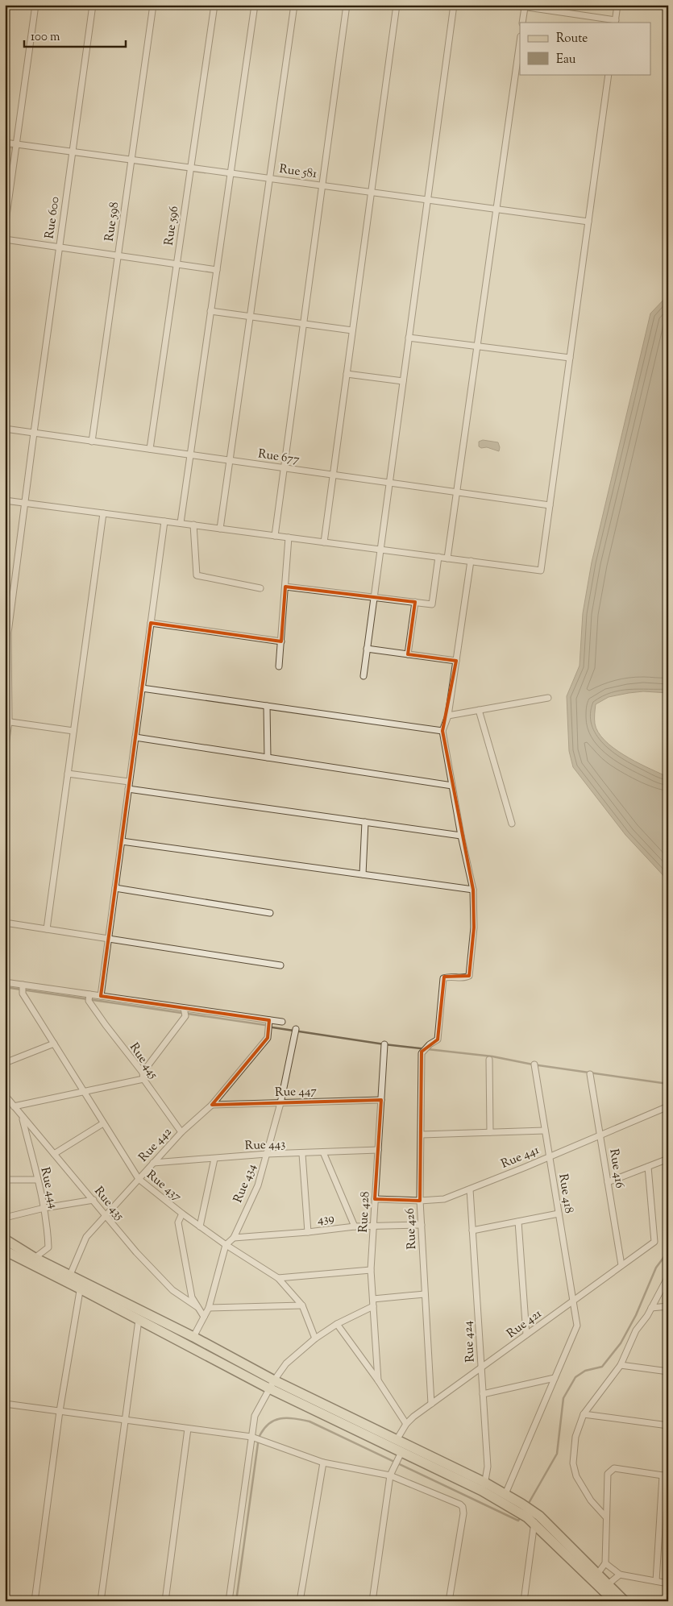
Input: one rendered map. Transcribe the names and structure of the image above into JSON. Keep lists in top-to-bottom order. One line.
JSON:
{"streets":{"street":["Rue 581","Rue 600","Rue 598","Rue 596","Rue 677","Rue 445","Rue 447","Rue 442","Rue 443","Rue 441","Rue 416","Rue 434","Rue 437","Rue 444","Rue 418","Rue 435","Rue 428","439","Rue 426","Rue 421","Rue 424"]},"crossings":[["Rue 581","Rue 600"],["Rue 581","Rue 598"],["Rue 581","Rue 596"],["Rue 600","Rue 677"],["Rue 598","Rue 677"],["Rue 596","Rue 677"],["Rue 445","Rue 442"],["Rue 447","Rue 442"],["Rue 447","Rue 434"],["Rue 447","Rue 428"],["Rue 442","Rue 443"],["Rue 442","Rue 437"],["Rue 442","Rue 435"],["Rue 443","Rue 434"],["Rue 443","Rue 428"],["Rue 441","Rue 416"],["Rue 441","Rue 418"],["Rue 441","Rue 428"],["Rue 441","Rue 426"],["Rue 441","Rue 424"],["Rue 416","Rue 421"],["Rue 434","Rue 437"],["Rue 434","439"],["Rue 444","Rue 435"],["Rue 418","Rue 421"],["Rue 428","439"],["Rue 428","Rue 421"],["439","Rue 426"],["Rue 426","Rue 421"],["Rue 421","Rue 424"]],"legend":["Route","Eau"],"scale_bar":"100 m"}
